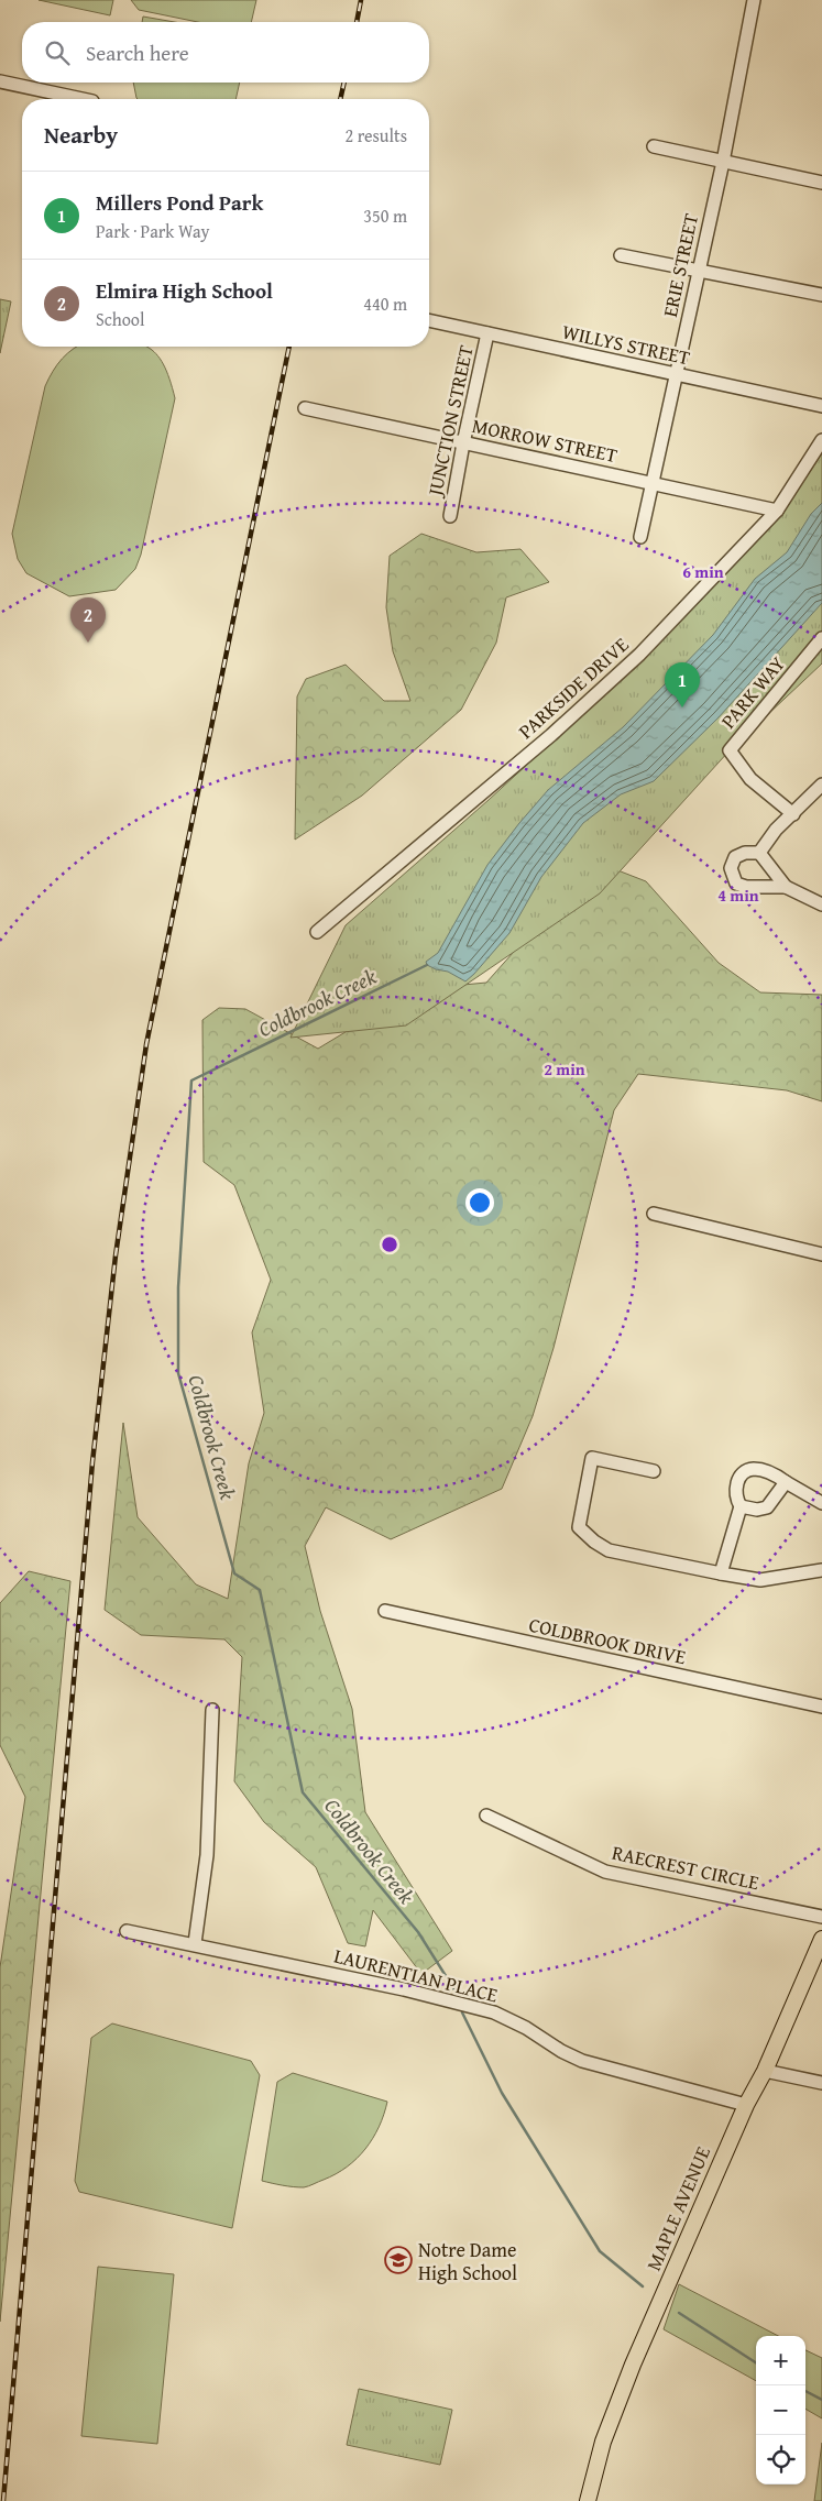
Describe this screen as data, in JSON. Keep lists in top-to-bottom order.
{
  "streets": {
    "main road": ["MAPLE AVENUE"],
    "street": [
      "ERIE STREET",
      "WILLYS STREET",
      "JUNCTION STREET",
      "MORROW STREET",
      "PARKSIDE DRIVE",
      "PARK WAY",
      "COLDBROOK DRIVE",
      "RAECREST CIRCLE",
      "LAURENTIAN PLACE"
    ]
  },
  "crossings": [
    ["ERIE STREET", "WILLYS STREET"],
    ["ERIE STREET", "MORROW STREET"],
    ["WILLYS STREET", "JUNCTION STREET"],
    ["JUNCTION STREET", "MORROW STREET"],
    ["MORROW STREET", "PARKSIDE DRIVE"],
    ["LAURENTIAN PLACE", "MAPLE AVENUE"]
  ],
  "water": ["Coldbrook Creek"],
  "places": {
    "school or university": ["Notre Dame High School"]
  },
  "page": {
    "search": "Search here",
    "heading": ["Nearby", "2 results"],
    "list": [
      {
        "mark": "1",
        "name": "Millers Pond Park",
        "note": "Park · Park Way",
        "value": "350 m"
      },
      {
        "mark": "2",
        "name": "Elmira High School",
        "note": "School",
        "value": "440 m"
      }
    ],
    "pins": ["2", "1"],
    "map_buttons": ["+", "−"]
  },
  "rings": ["6 min", "4 min", "2 min"]
}
